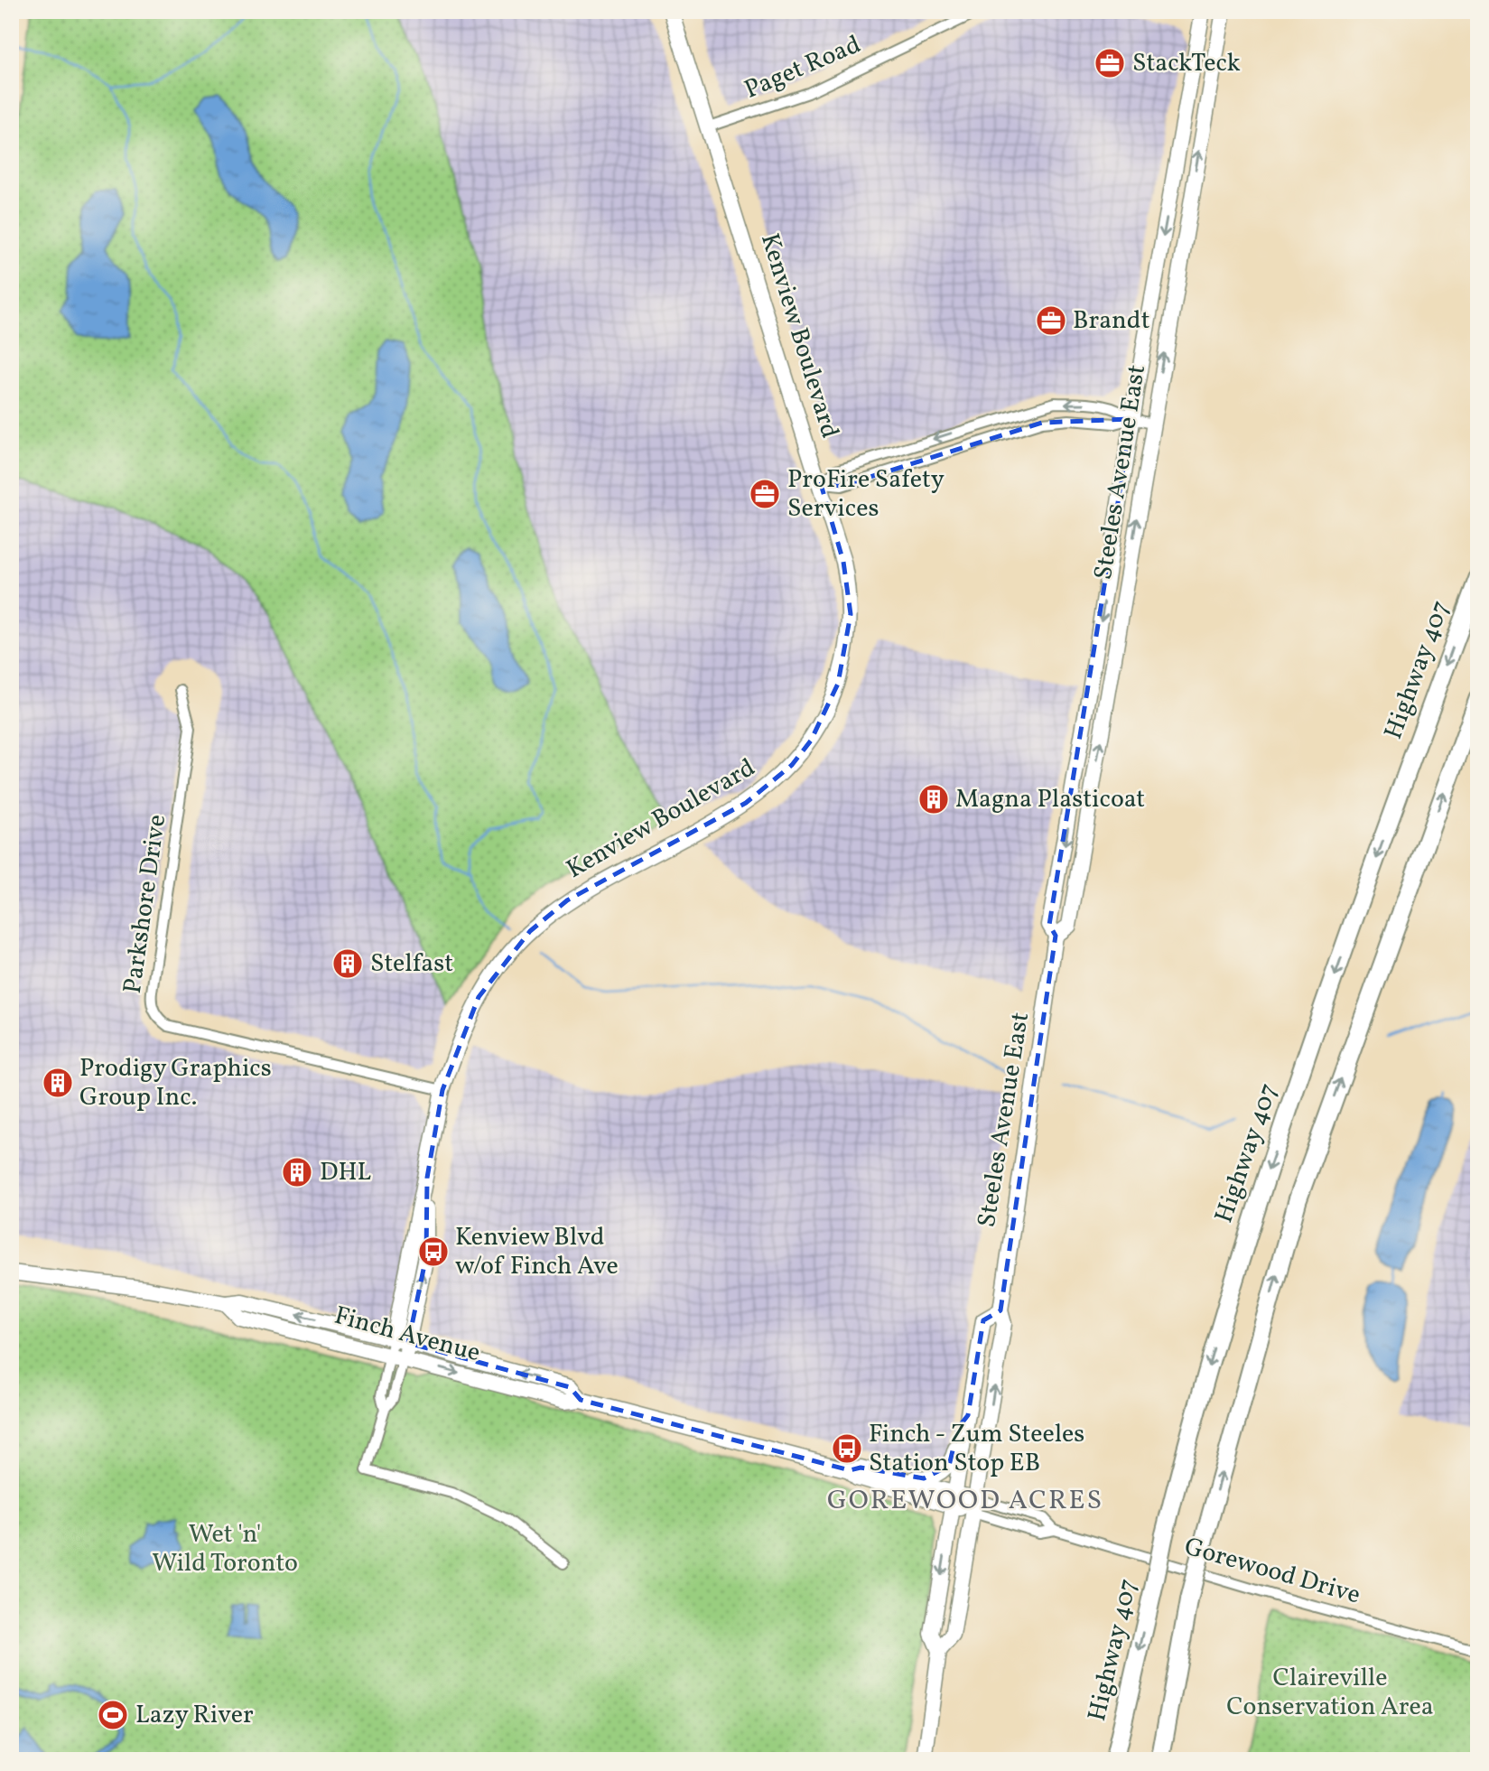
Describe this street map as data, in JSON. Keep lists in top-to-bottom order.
{
  "streets": {
    "highway": ["Highway 407"],
    "main road": ["Kenview Boulevard", "Steeles Avenue East", "Finch Avenue"],
    "street": ["Paget Road", "Parkshore Drive", "Gorewood Drive"]
  },
  "crossings": [
    ["Paget Road", "Kenview Boulevard"],
    ["Kenview Boulevard", "Parkshore Drive"],
    ["Kenview Boulevard", "Finch Avenue"],
    ["Steeles Avenue East", "Finch Avenue"],
    ["Steeles Avenue East", "Gorewood Drive"],
    ["Finch Avenue", "Gorewood Drive"]
  ],
  "districts": ["GOREWOOD ACRES"],
  "parks": ["Wet 'n' Wild Toronto", "Claireville Conservation Area"],
  "places": {
    "office": ["StackTeck", "Brandt", "ProFire Safety Services"],
    "building": [
      "Magna Plasticoat",
      "Stelfast",
      "Prodigy Graphics Group Inc.",
      "DHL"
    ],
    "bus stop": ["Kenview Blvd w/of Finch Ave", "Finch - Zum Steeles Station Stop EB"],
    "sports": ["Lazy River"]
  }
}
